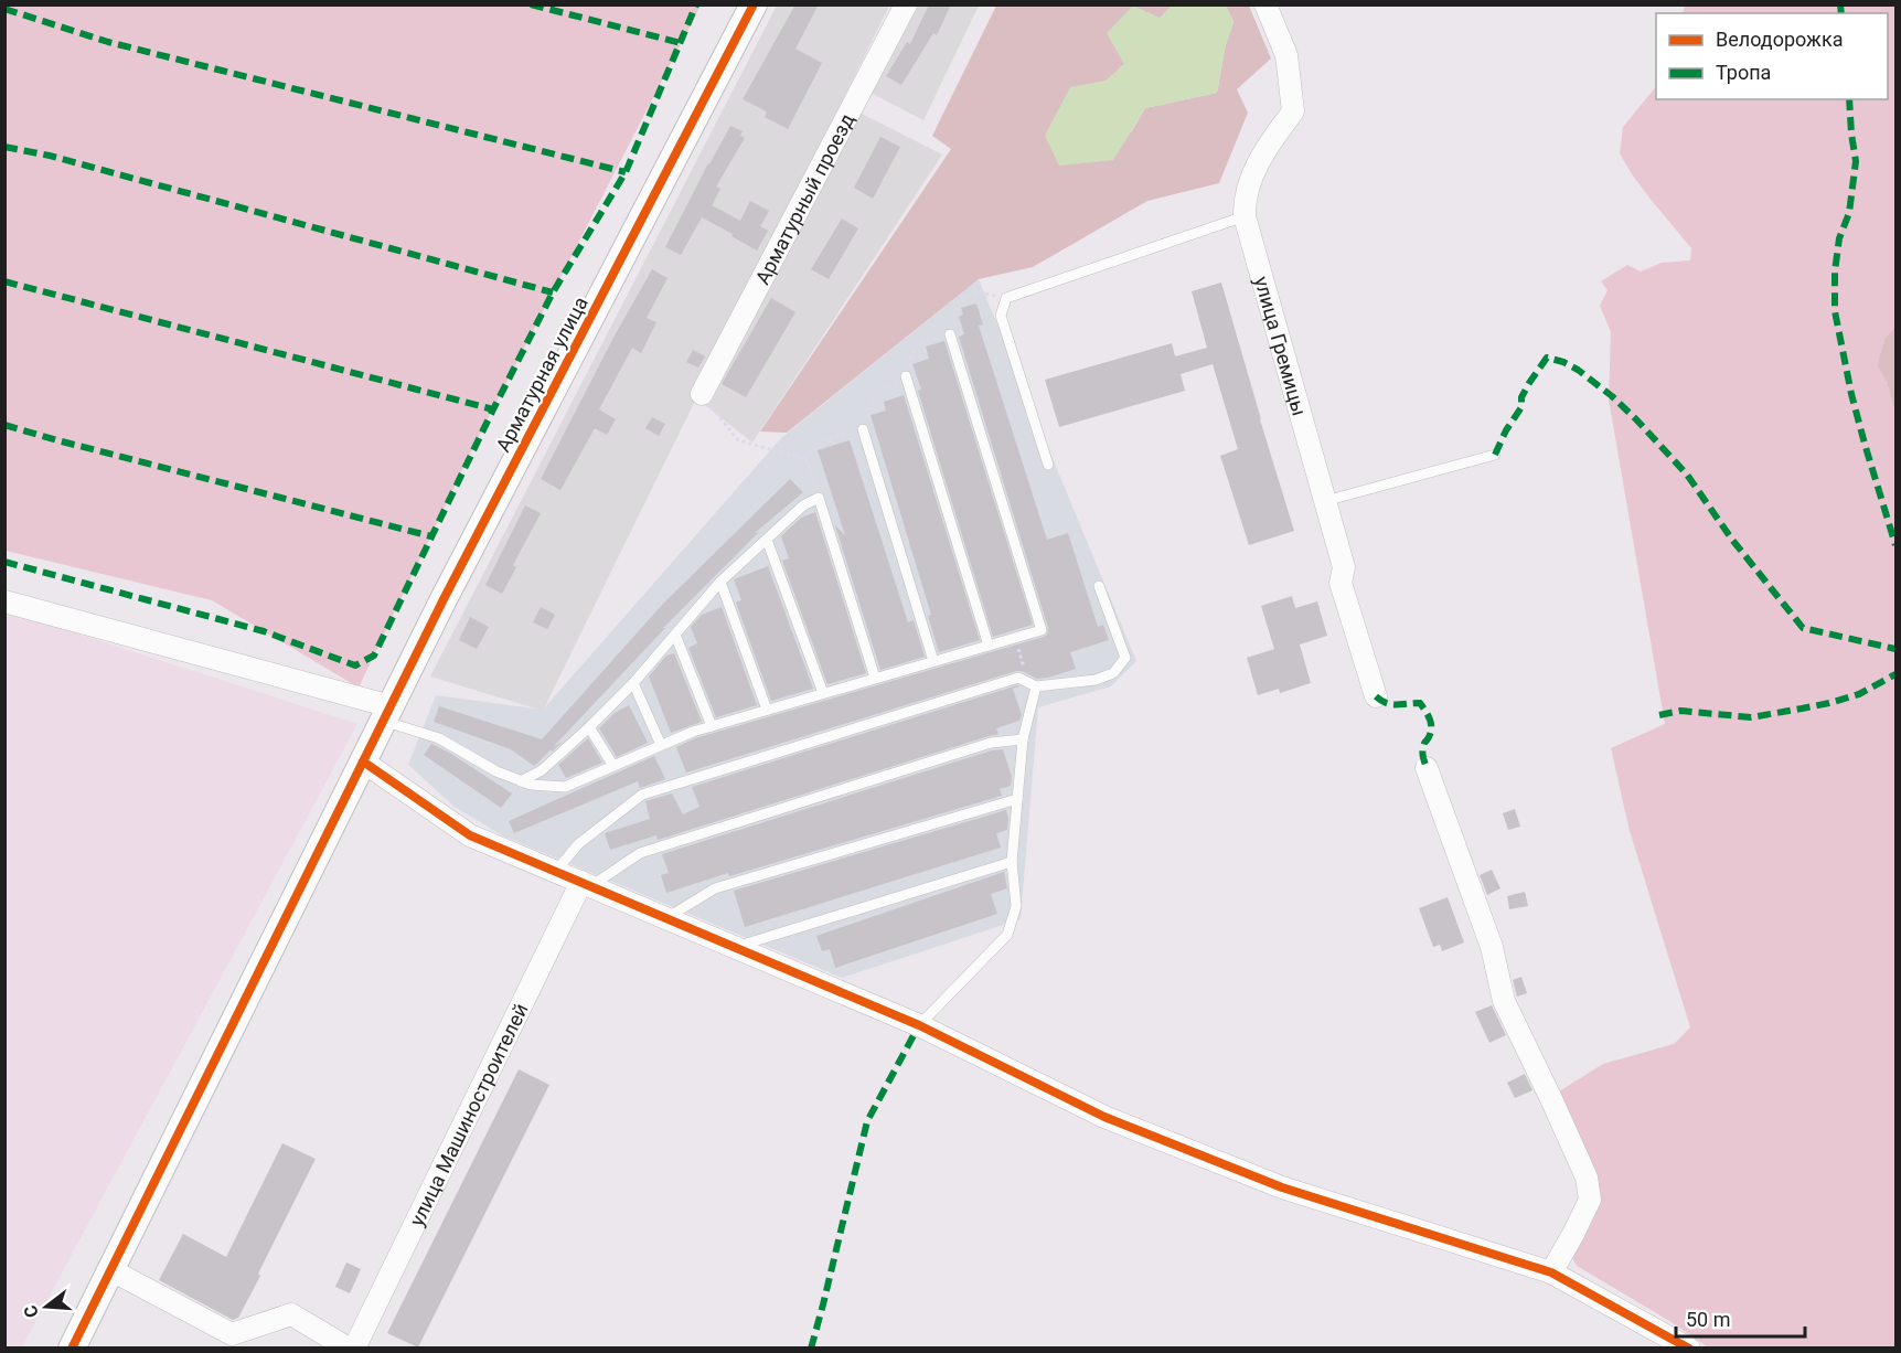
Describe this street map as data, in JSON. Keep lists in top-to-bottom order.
{
  "streets": {
    "street": [
      "Арматурный проезд",
      "улица Гремицы",
      "Арматурная улица",
      "улица Машиностроителей"
    ]
  },
  "legend": ["Велодорожка", "Тропа"],
  "scale_bar": "50 m",
  "north": "left"
}
